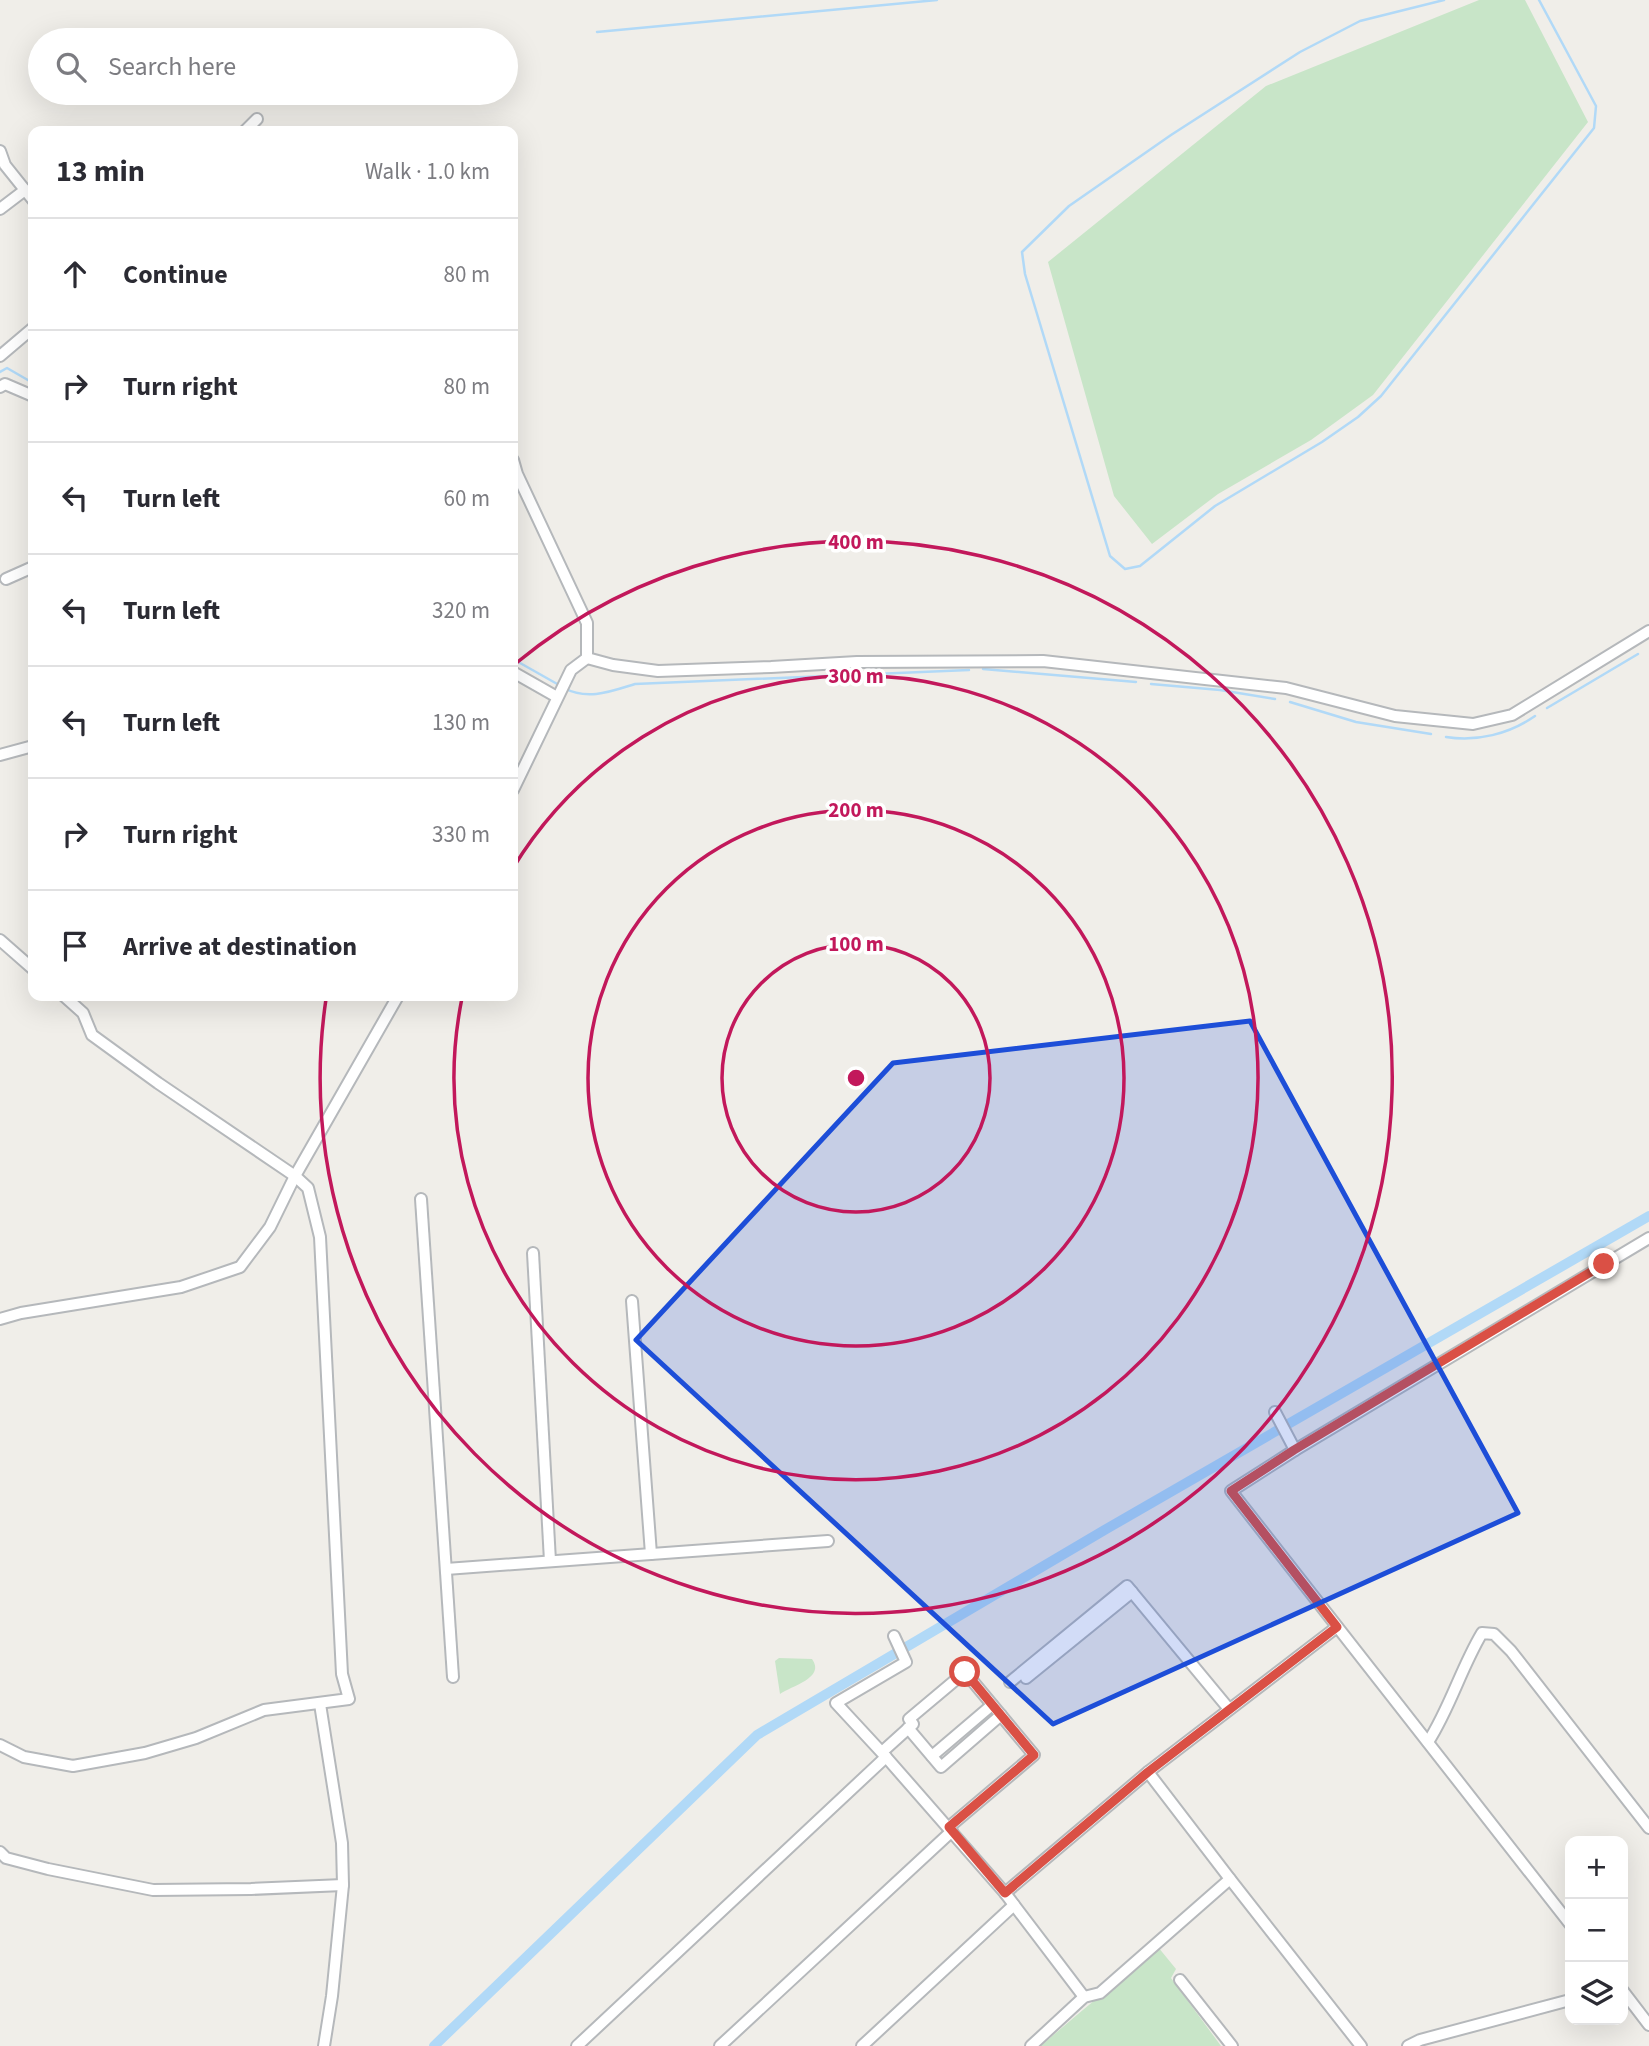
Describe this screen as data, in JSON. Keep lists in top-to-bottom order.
{
  "page": {
    "search": "Search here",
    "heading": ["13 min", "Walk · 1.0 km"],
    "list": [
      ["Continue", "80 m"],
      ["Turn right", "80 m"],
      ["Turn left", "60 m"],
      ["Turn left", "320 m"],
      ["Turn left", "130 m"],
      ["Turn right", "330 m"],
      "Arrive at destination"
    ],
    "map_buttons": ["+", "−"]
  },
  "rings": [
    "400 m",
    "300 m",
    "200 m",
    "100 m"
  ]
}
